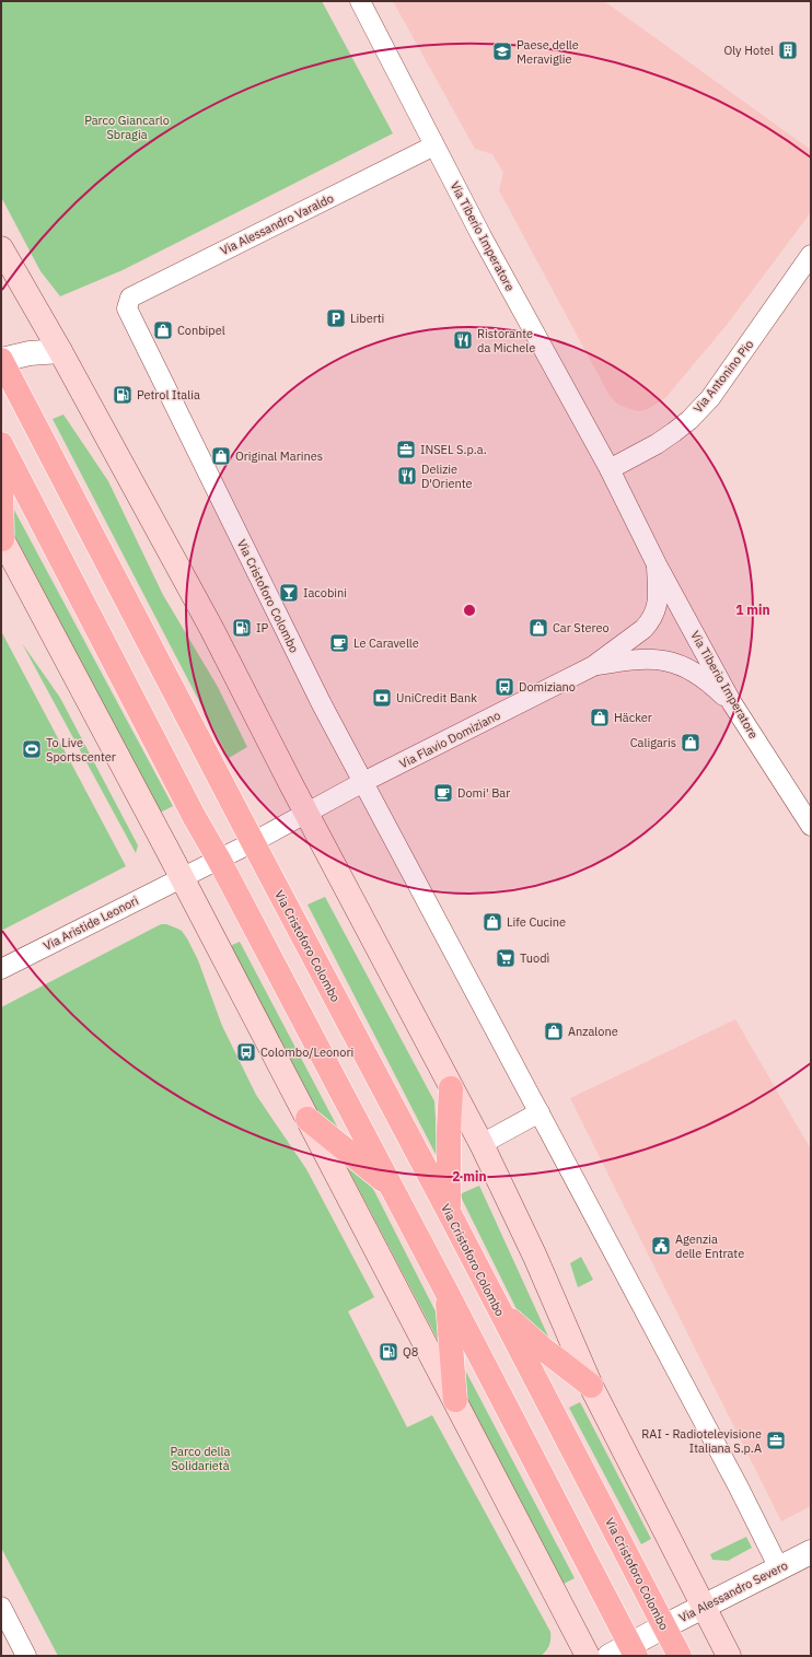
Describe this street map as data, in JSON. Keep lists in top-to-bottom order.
{
  "streets": {
    "main road": ["Via Cristoforo Colombo"],
    "street": [
      "Via Alessandro Varaldo",
      "Via Tiberio Imperatore",
      "Via Antonino Pio",
      "Via Flavio Domiziano",
      "Via Aristide Leonori",
      "Via Alessandro Severo"
    ]
  },
  "crossings": [
    ["Via Alessandro Varaldo", "Via Tiberio Imperatore"],
    ["Via Alessandro Varaldo", "Via Cristoforo Colombo"],
    ["Via Tiberio Imperatore", "Via Antonino Pio"],
    ["Via Cristoforo Colombo", "Via Flavio Domiziano"],
    ["Via Cristoforo Colombo", "Via Alessandro Severo"]
  ],
  "parks": ["Parco Giancarlo Sbragia", "Parco della Solidarietà"],
  "places": {
    "building": ["Oly Hotel"],
    "school or university": ["Paese delle Meraviglie"],
    "parking": ["Liberti"],
    "shop": [
      "Conbipel",
      "Original Marines",
      "Car Stereo",
      "Häcker",
      "Caligaris",
      "Life Cucine",
      "Anzalone"
    ],
    "restaurant": ["Ristorante da Michele", "Delizie D'Oriente"],
    "fuel station": ["Petrol Italia", "IP", "Q8"],
    "office": ["INSEL S.p.a.", "RAI - Radiotelevisione Italiana S.p.A"],
    "bar": ["Iacobini"],
    "cafe": ["Le Caravelle", "Domi' Bar"],
    "bus stop": ["Domiziano", "Colombo/Leonori"],
    "bank": ["UniCredit Bank"],
    "sports": ["To Live Sportscenter"],
    "supermarket": ["Tuodì"],
    "public building": ["Agenzia delle Entrate"]
  },
  "rings": ["1 min", "2 min"]
}
